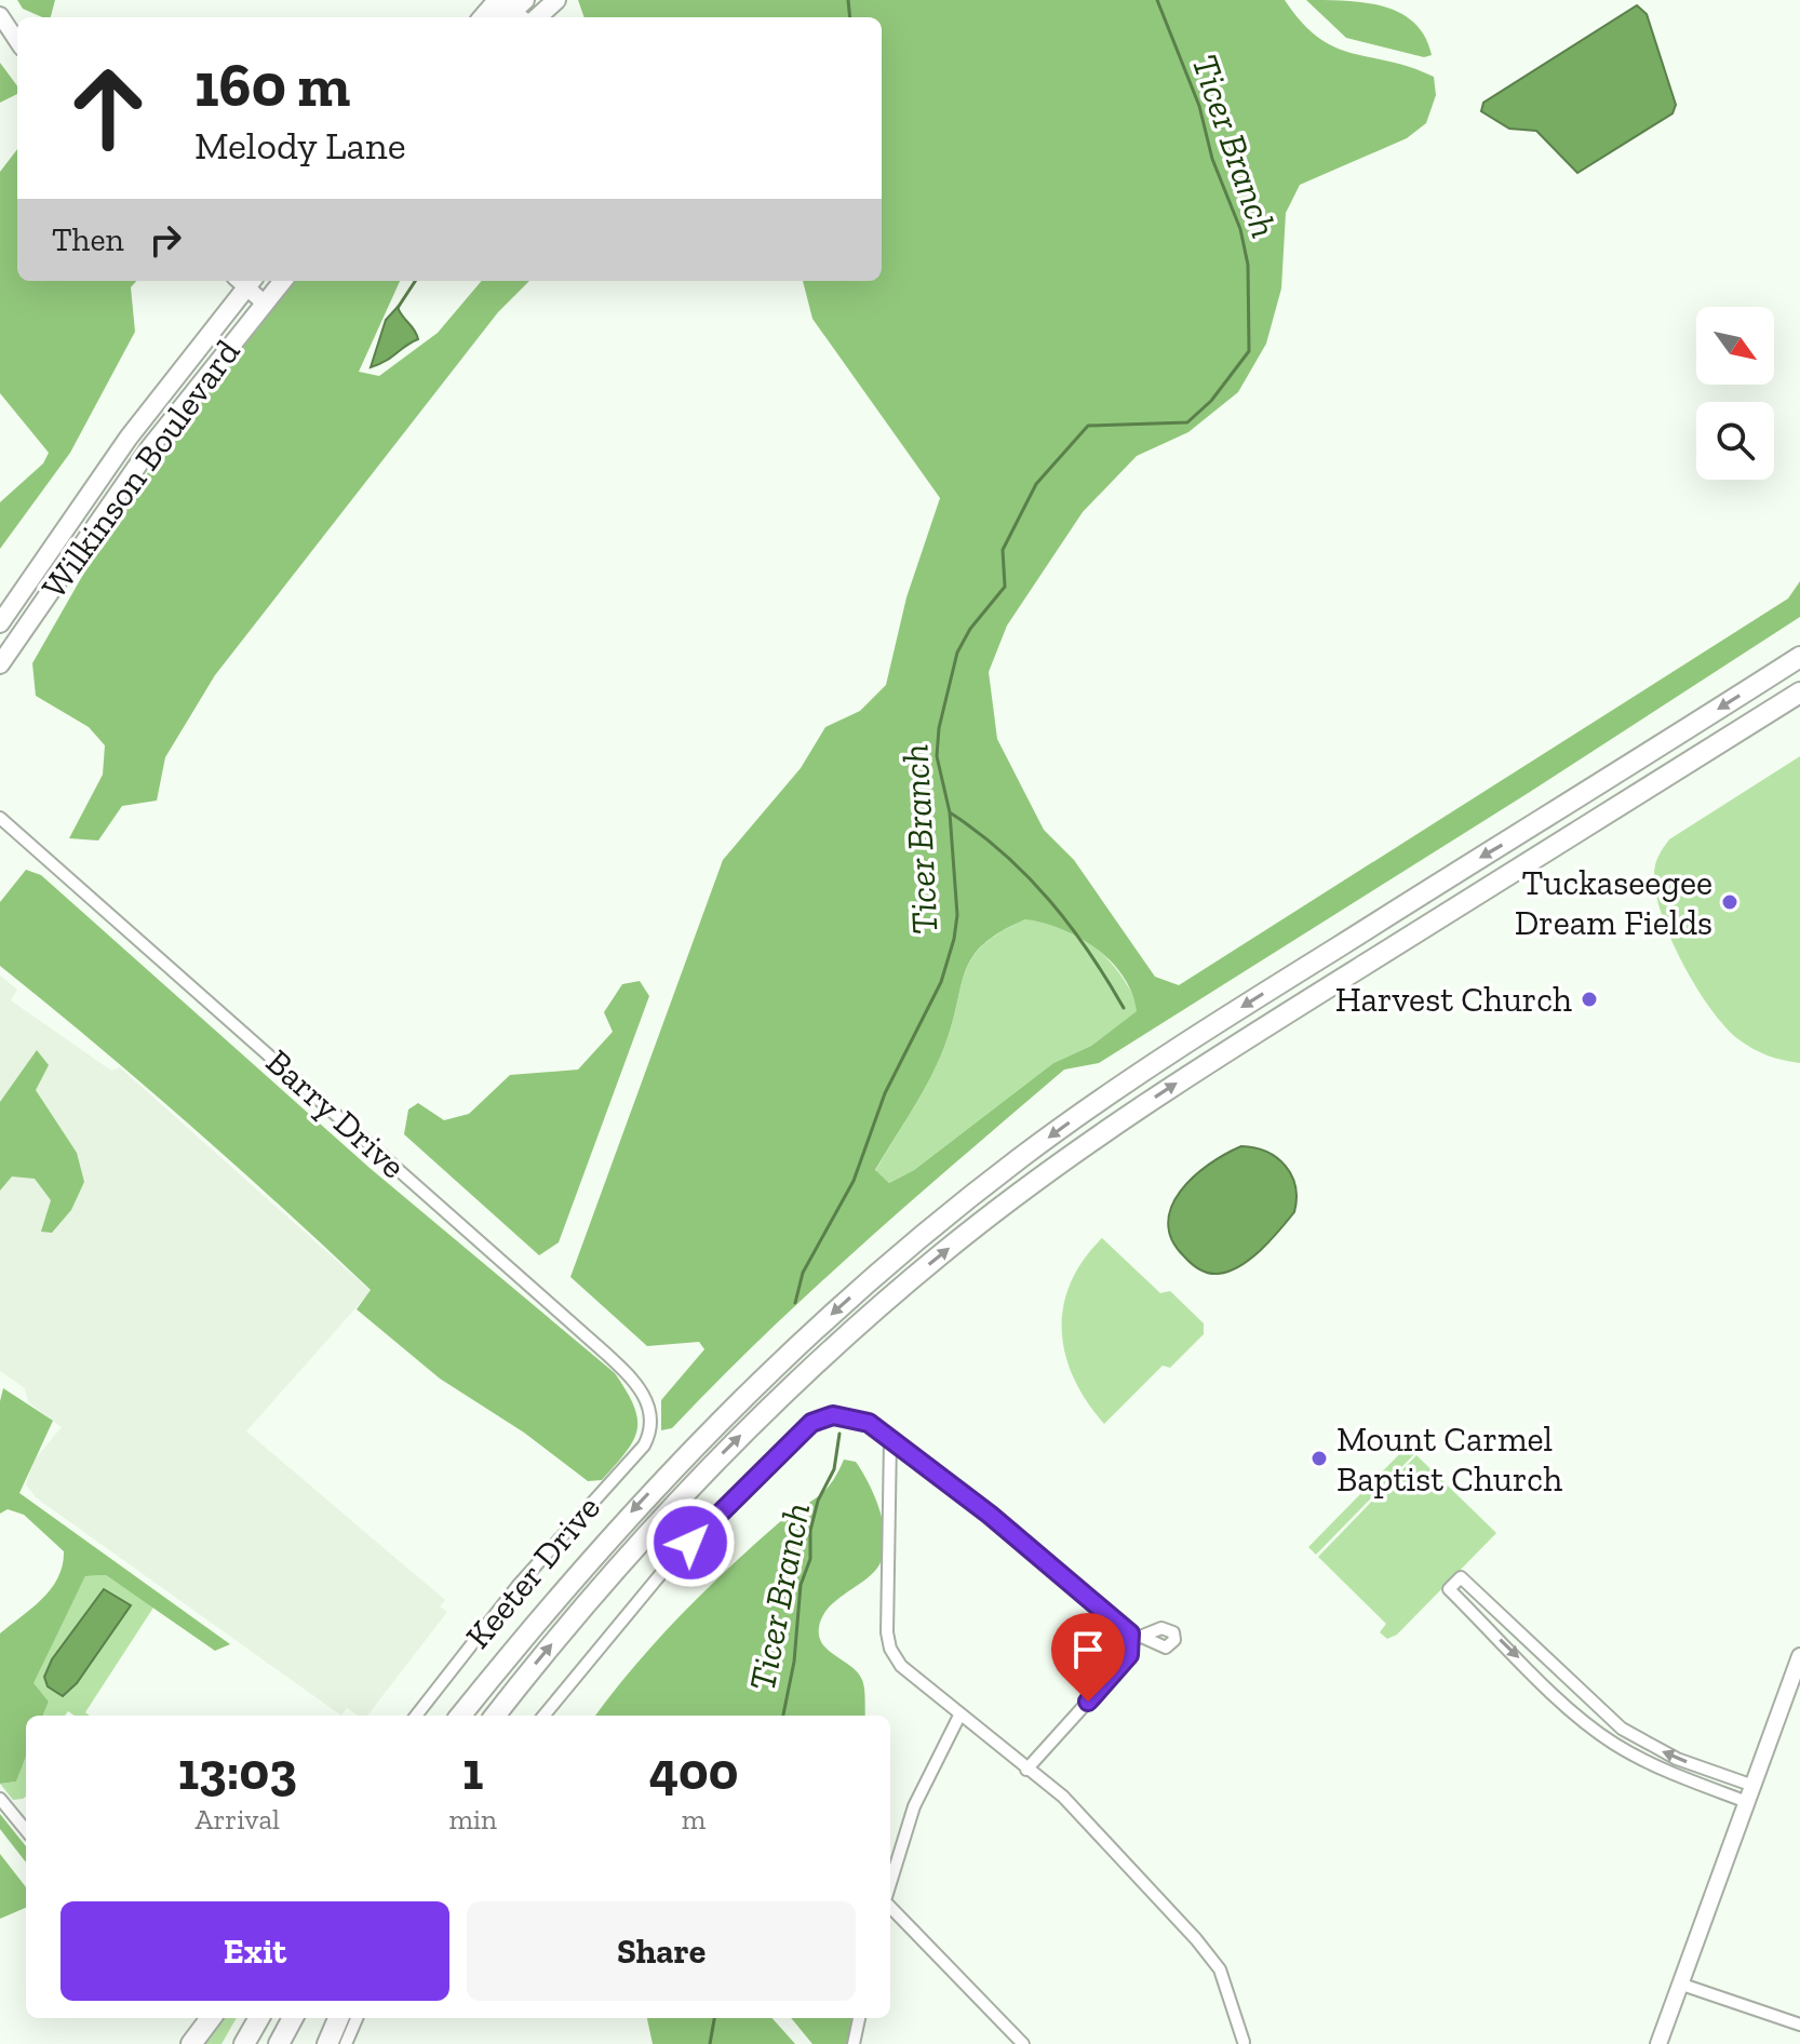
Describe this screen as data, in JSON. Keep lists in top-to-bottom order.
{
  "streets": {
    "main road": ["Wilkinson Boulevard"],
    "street": ["Barry Drive", "Keeter Drive"]
  },
  "crossings": [
    ["Barry Drive", "Keeter Drive"]
  ],
  "water": ["Ticer Branch"],
  "places": ["Tuckaseegee Dream Fields", "Harvest Church", "Mount Carmel Baptist Church"],
  "north": "bottom right",
  "page": {
    "turn": ["160 m", "Melody Lane"],
    "then": "Then",
    "eta": [
      "13:03",
      "Arrival",
      "1",
      "min",
      "400",
      "m"
    ],
    "buttons": ["Exit", "Share"]
  }
}
